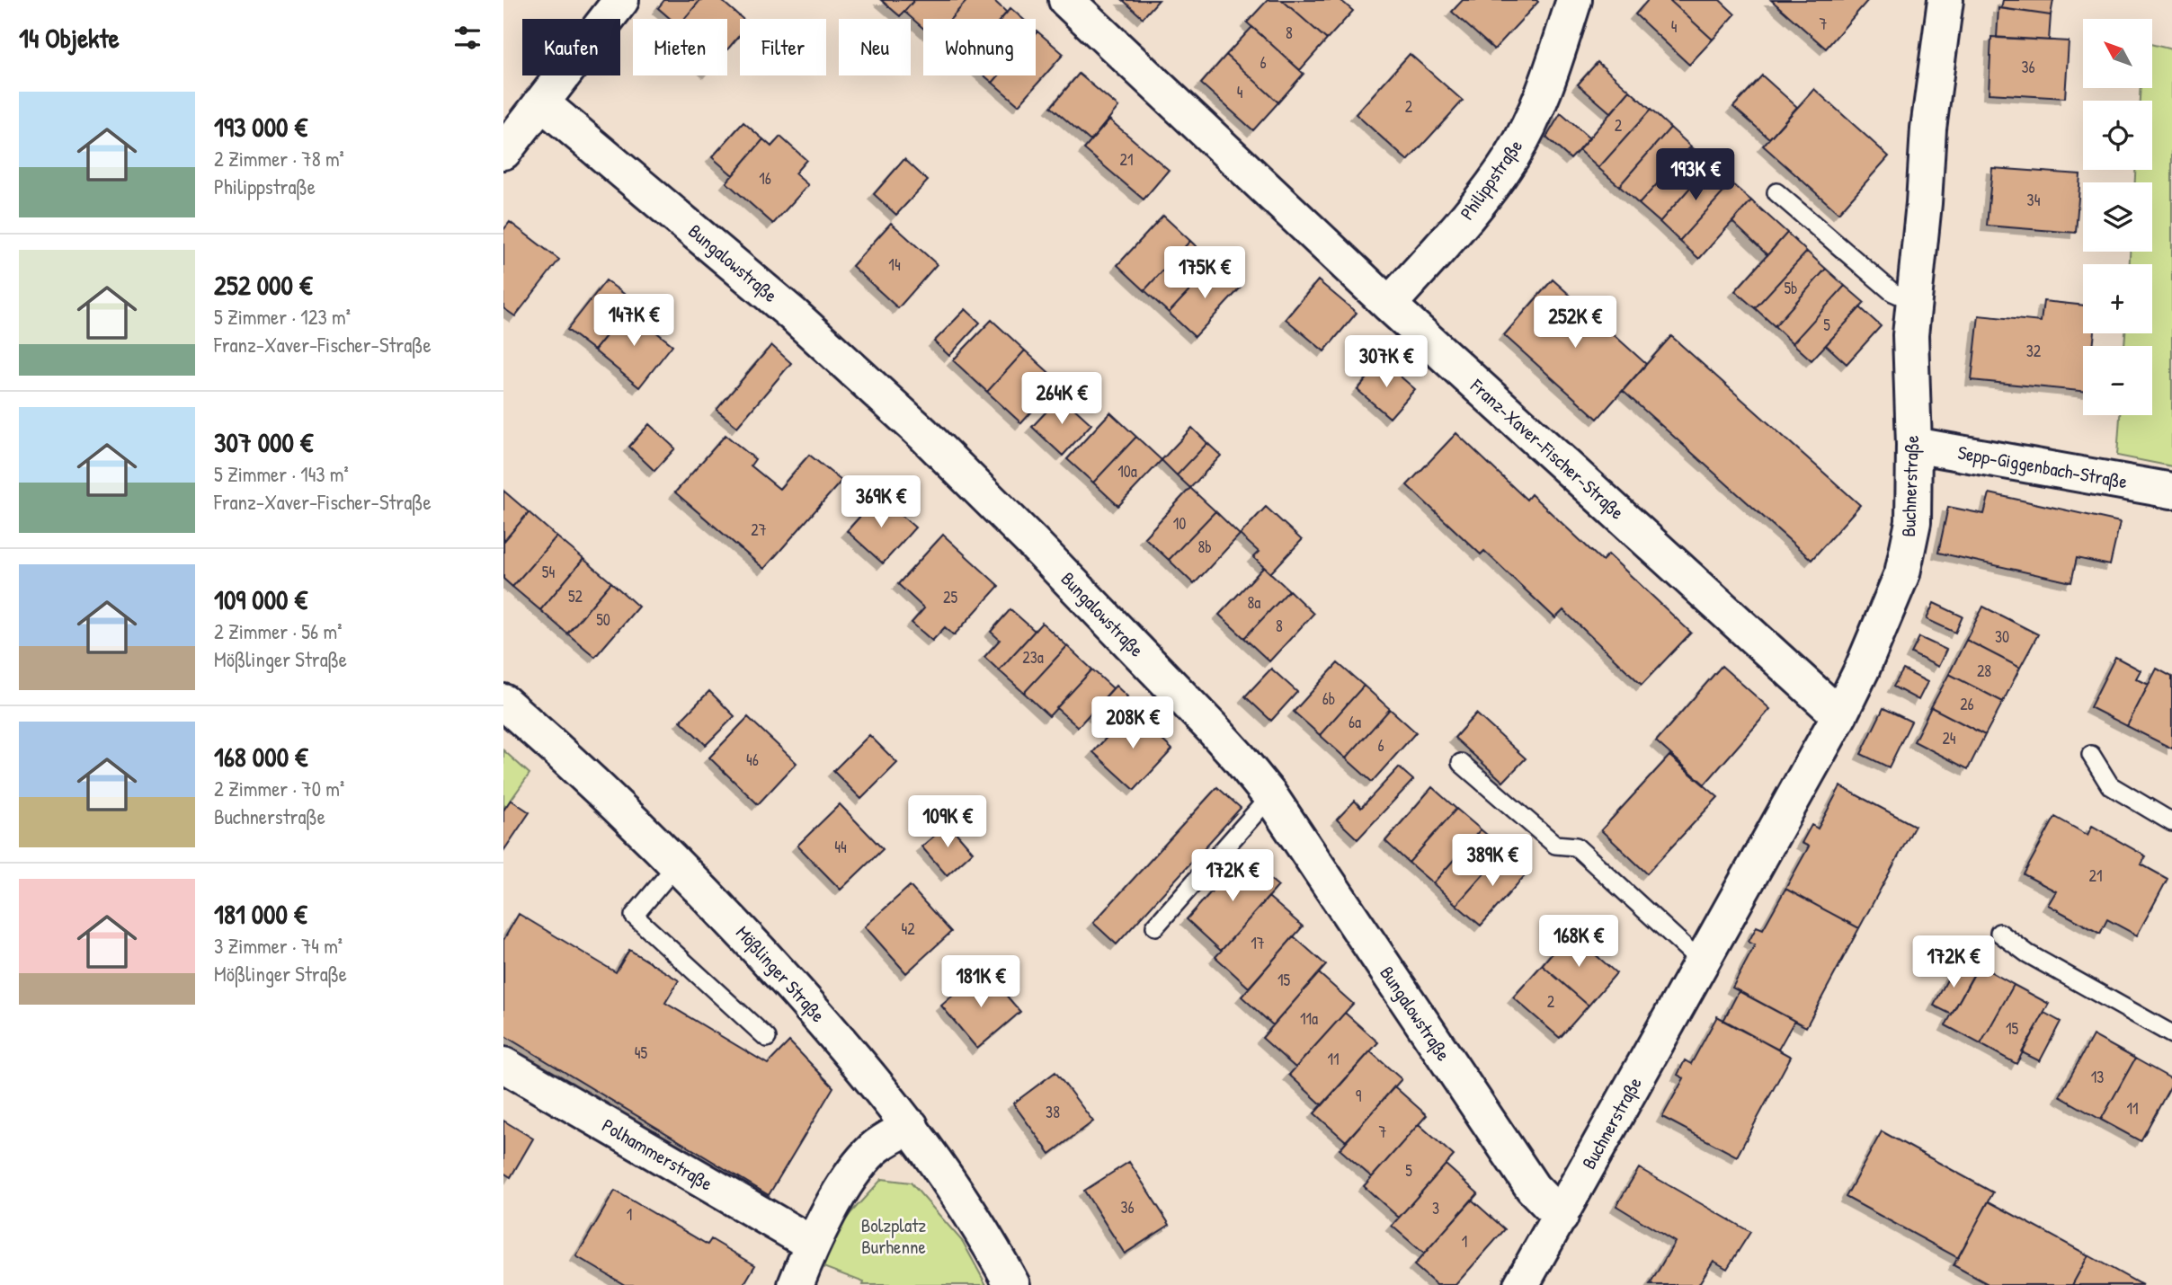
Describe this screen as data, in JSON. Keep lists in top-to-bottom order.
{
  "streets": {
    "street": [
      "Philippstraße",
      "Bungalowstraße",
      "Franz-Xaver-Fischer-Straße",
      "Sepp-Giggenbach-Straße",
      "Buchnerstraße",
      "Mößlinger Straße",
      "Polhammerstraße"
    ]
  },
  "crossings": [
    ["Philippstraße", "Franz-Xaver-Fischer-Straße"],
    ["Bungalowstraße", "Buchnerstraße"],
    ["Franz-Xaver-Fischer-Straße", "Buchnerstraße"],
    ["Sepp-Giggenbach-Straße", "Buchnerstraße"]
  ],
  "parks": ["Bolzplatz Burhenne"],
  "house_numbers": [
    "7",
    "4",
    "8",
    "6",
    "36",
    "4",
    "2",
    "2",
    "21",
    "16",
    "34",
    "14",
    "5b",
    "5",
    "32",
    "10a",
    "10",
    "27",
    "8b",
    "54",
    "52",
    "25",
    "8a",
    "50",
    "8",
    "30",
    "23a",
    "28",
    "6b",
    "26",
    "6a",
    "24",
    "6",
    "46",
    "44",
    "21",
    "42",
    "17",
    "15",
    "2",
    "11a",
    "15",
    "45",
    "11",
    "13",
    "9",
    "11",
    "38",
    "7",
    "5",
    "36",
    "3",
    "1",
    "1"
  ],
  "north": "top left",
  "page": {
    "heading": "14 Objekte",
    "map_buttons": ["+", "−"],
    "chip": [
      "Kaufen",
      "Mieten",
      "Filter",
      "Neu",
      "Wohnung"
    ],
    "list": [
      {
        "name": "193 000 €",
        "note": "2 Zimmer · 78 m² · Philippstraße"
      },
      {
        "name": "252 000 €",
        "note": "5 Zimmer · 123 m² · Franz-Xaver-Fischer-Straße"
      },
      {
        "name": "307 000 €",
        "note": "5 Zimmer · 143 m² · Franz-Xaver-Fischer-Straße"
      },
      {
        "name": "109 000 €",
        "note": "2 Zimmer · 56 m² · Mößlinger Straße"
      },
      {
        "name": "168 000 €",
        "note": "2 Zimmer · 70 m² · Buchnerstraße"
      },
      {
        "name": "181 000 €",
        "note": "3 Zimmer · 74 m² · Mößlinger Straße"
      }
    ],
    "price": [
      "193K €",
      "175K €",
      "147K €",
      "252K €",
      "307K €",
      "264K €",
      "369K €",
      "208K €",
      "109K €",
      "389K €",
      "172K €",
      "168K €",
      "172K €",
      "181K €"
    ]
  }
}
